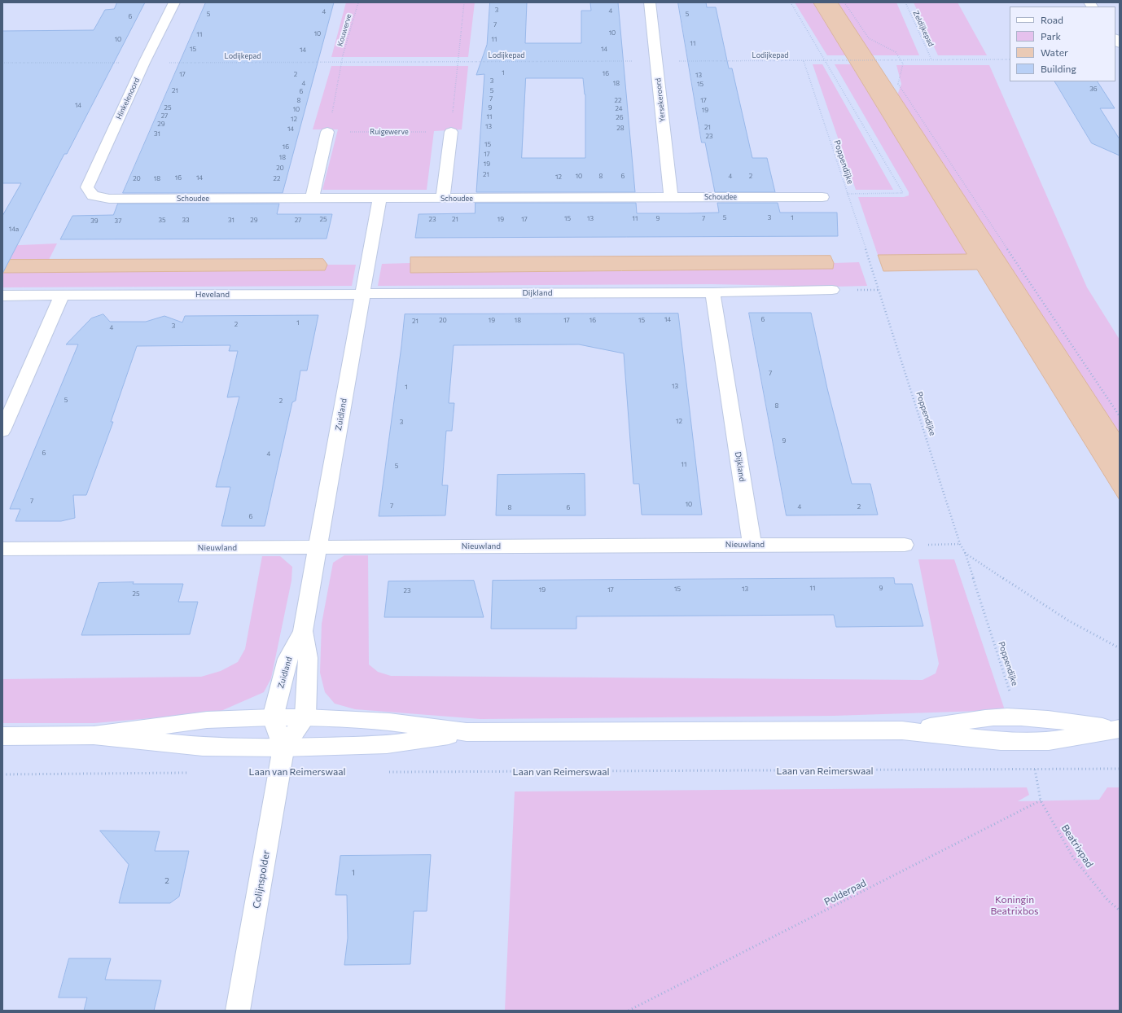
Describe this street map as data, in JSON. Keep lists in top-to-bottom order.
{
  "streets": {
    "street": [
      "Hinkelenoord",
      "Yersekeroord",
      "Schoudee",
      "Dijkland",
      "Heveland",
      "Zuidland",
      "Nieuwland",
      "Colijnspolder"
    ],
    "path": [
      "Zeldijkepad",
      "Kouwerve",
      "Lodijkepad",
      "Ruigewerve",
      "Poppendijke",
      "Laan van Reimerswaal",
      "Beatrixpad",
      "Polderpad"
    ]
  },
  "crossings": [
    ["Zeldijkepad", "Lodijkepad"],
    ["Kouwerve", "Lodijkepad"],
    ["Lodijkepad", "Hinkelenoord"],
    ["Lodijkepad", "Yersekeroord"],
    ["Lodijkepad", "Poppendijke"],
    ["Hinkelenoord", "Schoudee"],
    ["Yersekeroord", "Schoudee"],
    ["Schoudee", "Zuidland"],
    ["Dijkland", "Heveland"],
    ["Dijkland", "Zuidland"],
    ["Dijkland", "Nieuwland"],
    ["Heveland", "Zuidland"],
    ["Zuidland", "Nieuwland"],
    ["Beatrixpad", "Polderpad"]
  ],
  "parks": ["Koningin Beatrixbos"],
  "house_numbers": [
    "3",
    "4",
    "4",
    "5",
    "5",
    "6",
    "7",
    "10",
    "10",
    "11",
    "10",
    "11",
    "11",
    "15",
    "14",
    "14",
    "1",
    "16",
    "17",
    "2",
    "13",
    "3",
    "4",
    "18",
    "15",
    "36",
    "21",
    "5",
    "6",
    "7",
    "8",
    "22",
    "17",
    "14",
    "25",
    "9",
    "24",
    "10",
    "19",
    "27",
    "11",
    "26",
    "12",
    "29",
    "13",
    "21",
    "28",
    "14",
    "31",
    "23",
    "15",
    "16",
    "17",
    "18",
    "19",
    "20",
    "21",
    "10",
    "8",
    "6",
    "4",
    "2",
    "12",
    "16",
    "14",
    "20",
    "18",
    "22",
    "5",
    "3",
    "1",
    "15",
    "13",
    "11",
    "9",
    "7",
    "25",
    "23",
    "21",
    "19",
    "17",
    "35",
    "33",
    "31",
    "29",
    "27",
    "39",
    "37",
    "14a",
    "14",
    "6",
    "20",
    "19",
    "18",
    "17",
    "16",
    "15",
    "21",
    "1",
    "2",
    "3",
    "4",
    "7",
    "13",
    "1",
    "5",
    "2",
    "8",
    "12",
    "3",
    "9",
    "6",
    "4",
    "11",
    "5",
    "7",
    "10",
    "7",
    "4",
    "2",
    "8",
    "6",
    "6",
    "11",
    "9",
    "15",
    "13",
    "19",
    "17",
    "23",
    "25",
    "1",
    "2"
  ],
  "legend": [
    "Road",
    "Park",
    "Water",
    "Building"
  ]
}
